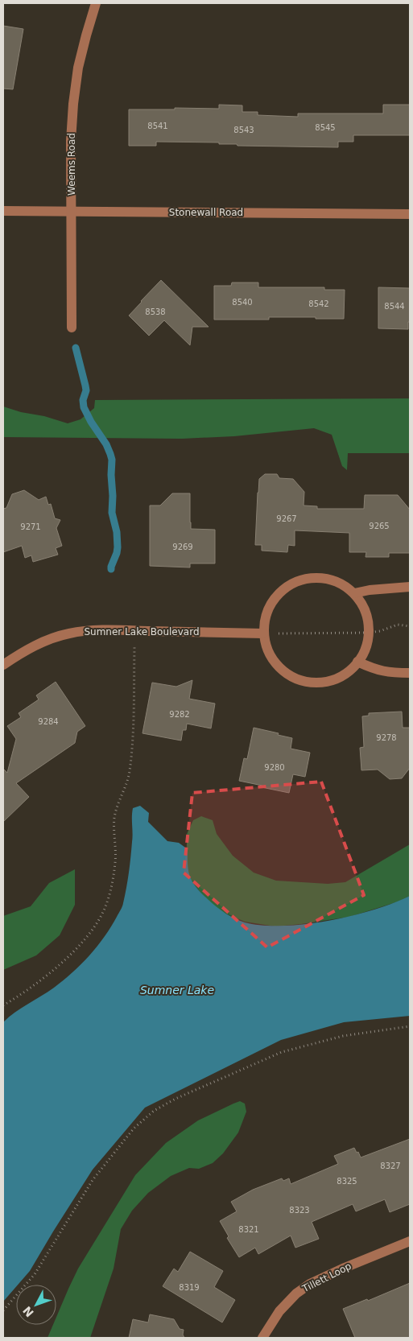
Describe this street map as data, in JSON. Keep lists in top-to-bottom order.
{
  "streets": {
    "street": [
      "Weems Road",
      "Stonewall Road",
      "Sumner Lake Boulevard",
      "Tillett Loop"
    ]
  },
  "crossings": [
    ["Weems Road", "Stonewall Road"]
  ],
  "water": ["Sumner Lake"],
  "house_numbers": [
    "8541",
    "8545",
    "8543",
    "8540",
    "8542",
    "8544",
    "8538",
    "9267",
    "9265",
    "9271",
    "9269",
    "9282",
    "9284",
    "9278",
    "9280",
    "8327",
    "8325",
    "8323",
    "8321",
    "8319"
  ],
  "north": "bottom left"
}
